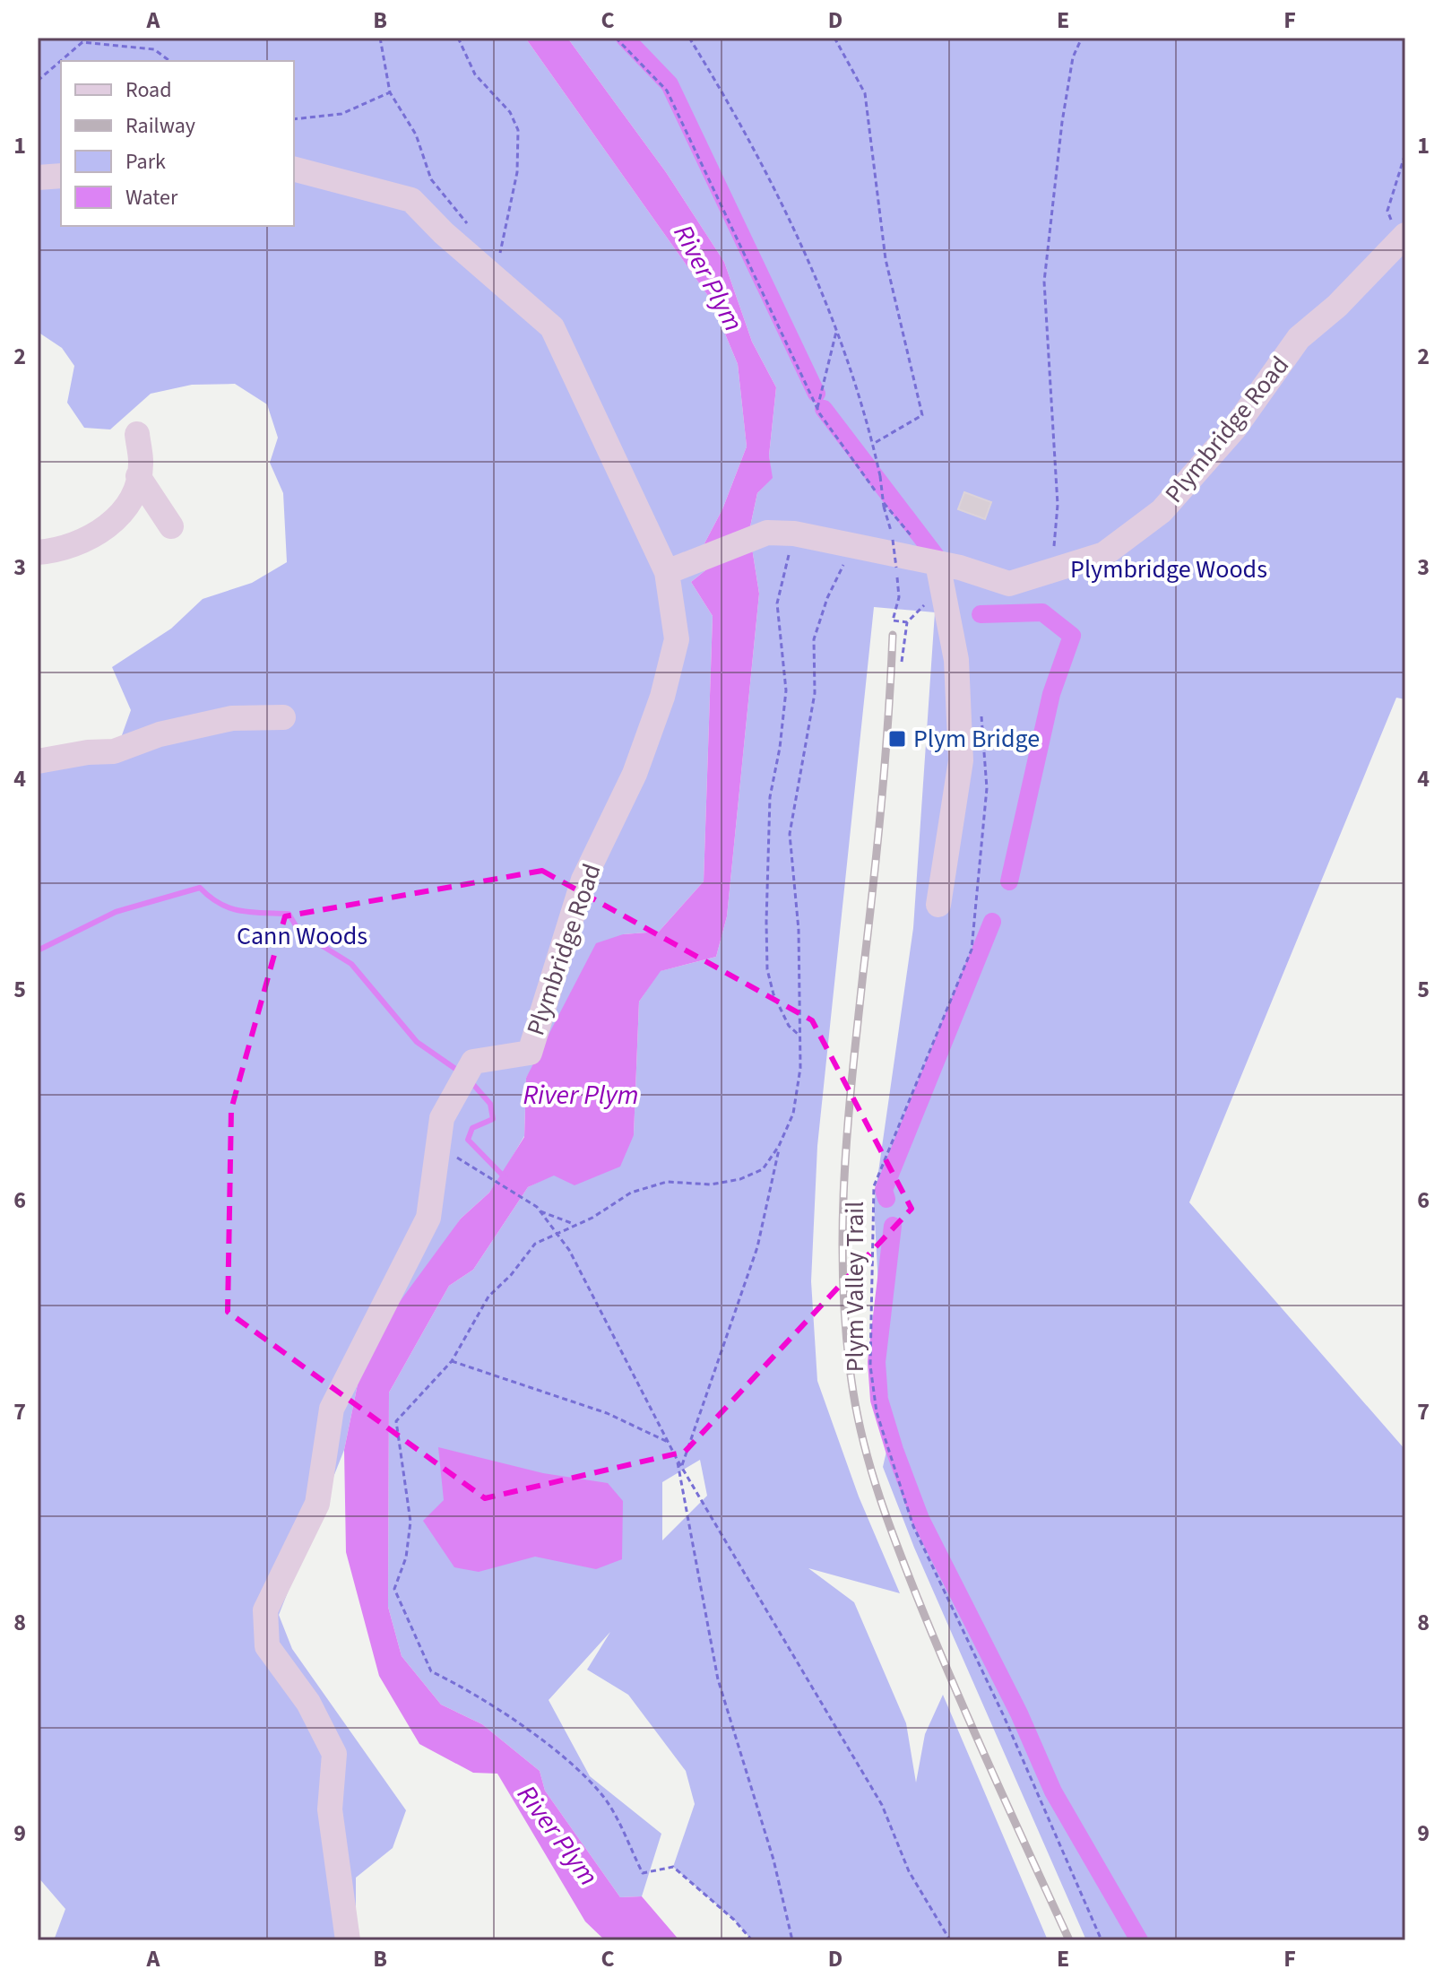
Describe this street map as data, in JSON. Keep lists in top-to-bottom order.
{
  "streets": {
    "street": ["Plymbridge Road"],
    "path": ["Plym Valley Trail"]
  },
  "water": ["River Plym"],
  "parks": ["Plymbridge Woods", "Cann Woods"],
  "places": {
    "transit": ["Plym Bridge"]
  },
  "legend": [
    "Road",
    "Railway",
    "Park",
    "Water"
  ],
  "grid": {
    "columns": [
      "A",
      "B",
      "C",
      "D",
      "E",
      "F"
    ],
    "rows": [
      "1",
      "2",
      "3",
      "4",
      "5",
      "6",
      "7",
      "8",
      "9"
    ]
  }
}
